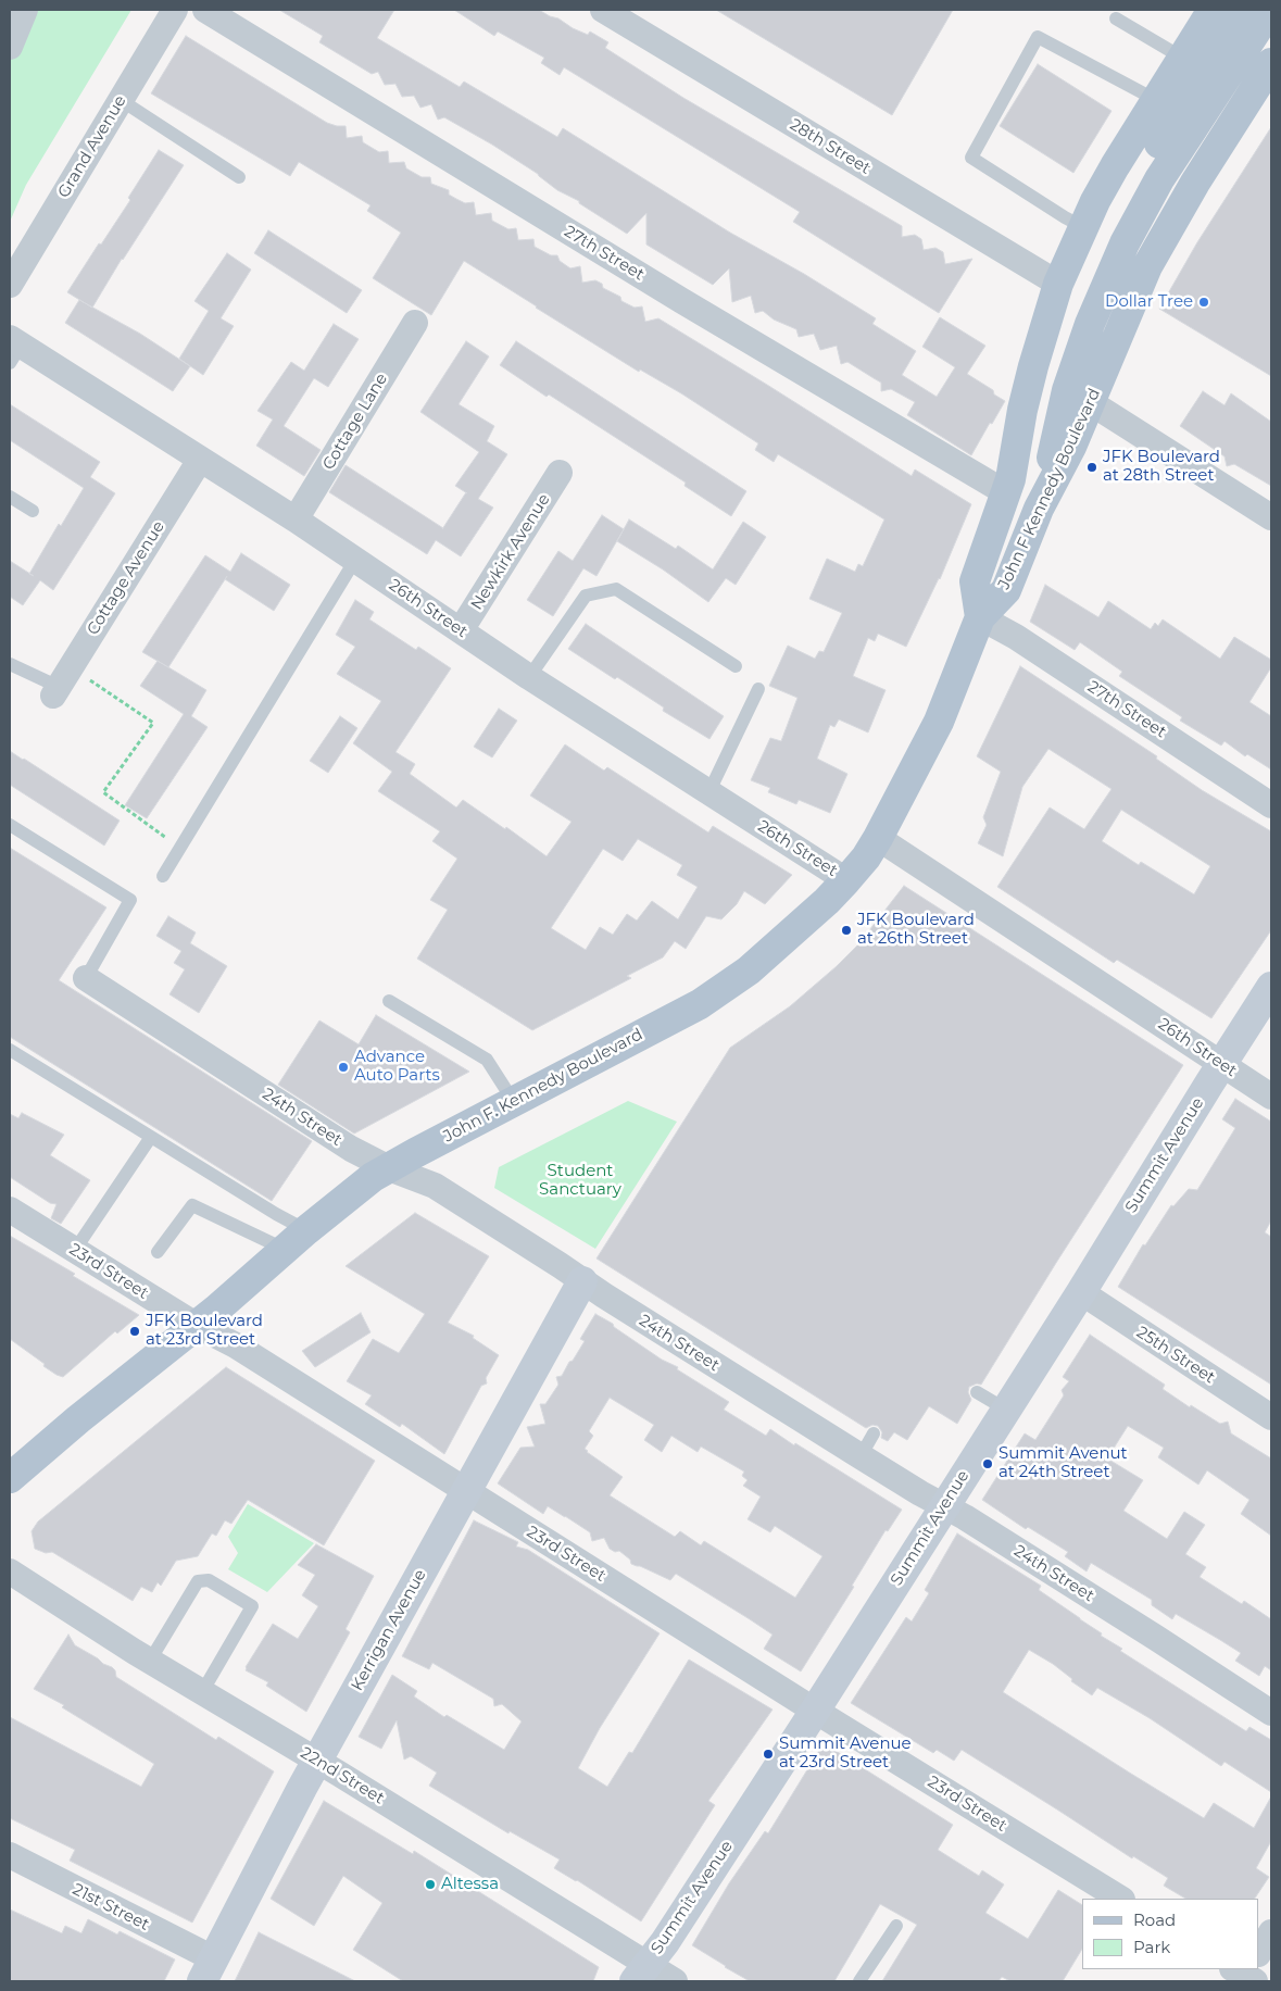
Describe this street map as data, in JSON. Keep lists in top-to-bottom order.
{
  "streets": {
    "main road": ["John F Kennedy Boulevard", "John F. Kennedy Boulevard"],
    "street": [
      "Grand Avenue",
      "28th Street",
      "27th Street",
      "Cottage Lane",
      "Newkirk Avenue",
      "Cottage Avenue",
      "26th Street",
      "24th Street",
      "Summit Avenue",
      "23rd Street",
      "25th Street",
      "Kerrigan Avenue",
      "22nd Street",
      "21st Street"
    ]
  },
  "crossings": [
    ["28th Street", "John F Kennedy Boulevard"],
    ["27th Street", "John F Kennedy Boulevard"],
    ["27th Street", "John F. Kennedy Boulevard"],
    ["Cottage Lane", "26th Street"],
    ["John F Kennedy Boulevard", "John F. Kennedy Boulevard"],
    ["Newkirk Avenue", "26th Street"],
    ["Cottage Avenue", "26th Street"],
    ["26th Street", "John F. Kennedy Boulevard"],
    ["26th Street", "Summit Avenue"],
    ["John F. Kennedy Boulevard", "24th Street"],
    ["John F. Kennedy Boulevard", "23rd Street"],
    ["24th Street", "Summit Avenue"],
    ["24th Street", "Kerrigan Avenue"],
    ["Summit Avenue", "23rd Street"],
    ["Summit Avenue", "25th Street"],
    ["Summit Avenue", "22nd Street"],
    ["23rd Street", "Kerrigan Avenue"],
    ["Kerrigan Avenue", "22nd Street"],
    ["Kerrigan Avenue", "21st Street"]
  ],
  "parks": ["Student Sanctuary"],
  "places": [
    "Dollar Tree",
    "JFK Boulevard at 28th Street",
    "JFK Boulevard at 26th Street",
    "Advance Auto Parts",
    "JFK Boulevard at 23rd Street",
    "Summit Avenut at 24th Street",
    "Summit Avenue at 23rd Street",
    "Altessa"
  ],
  "legend": ["Road", "Park"]
}
